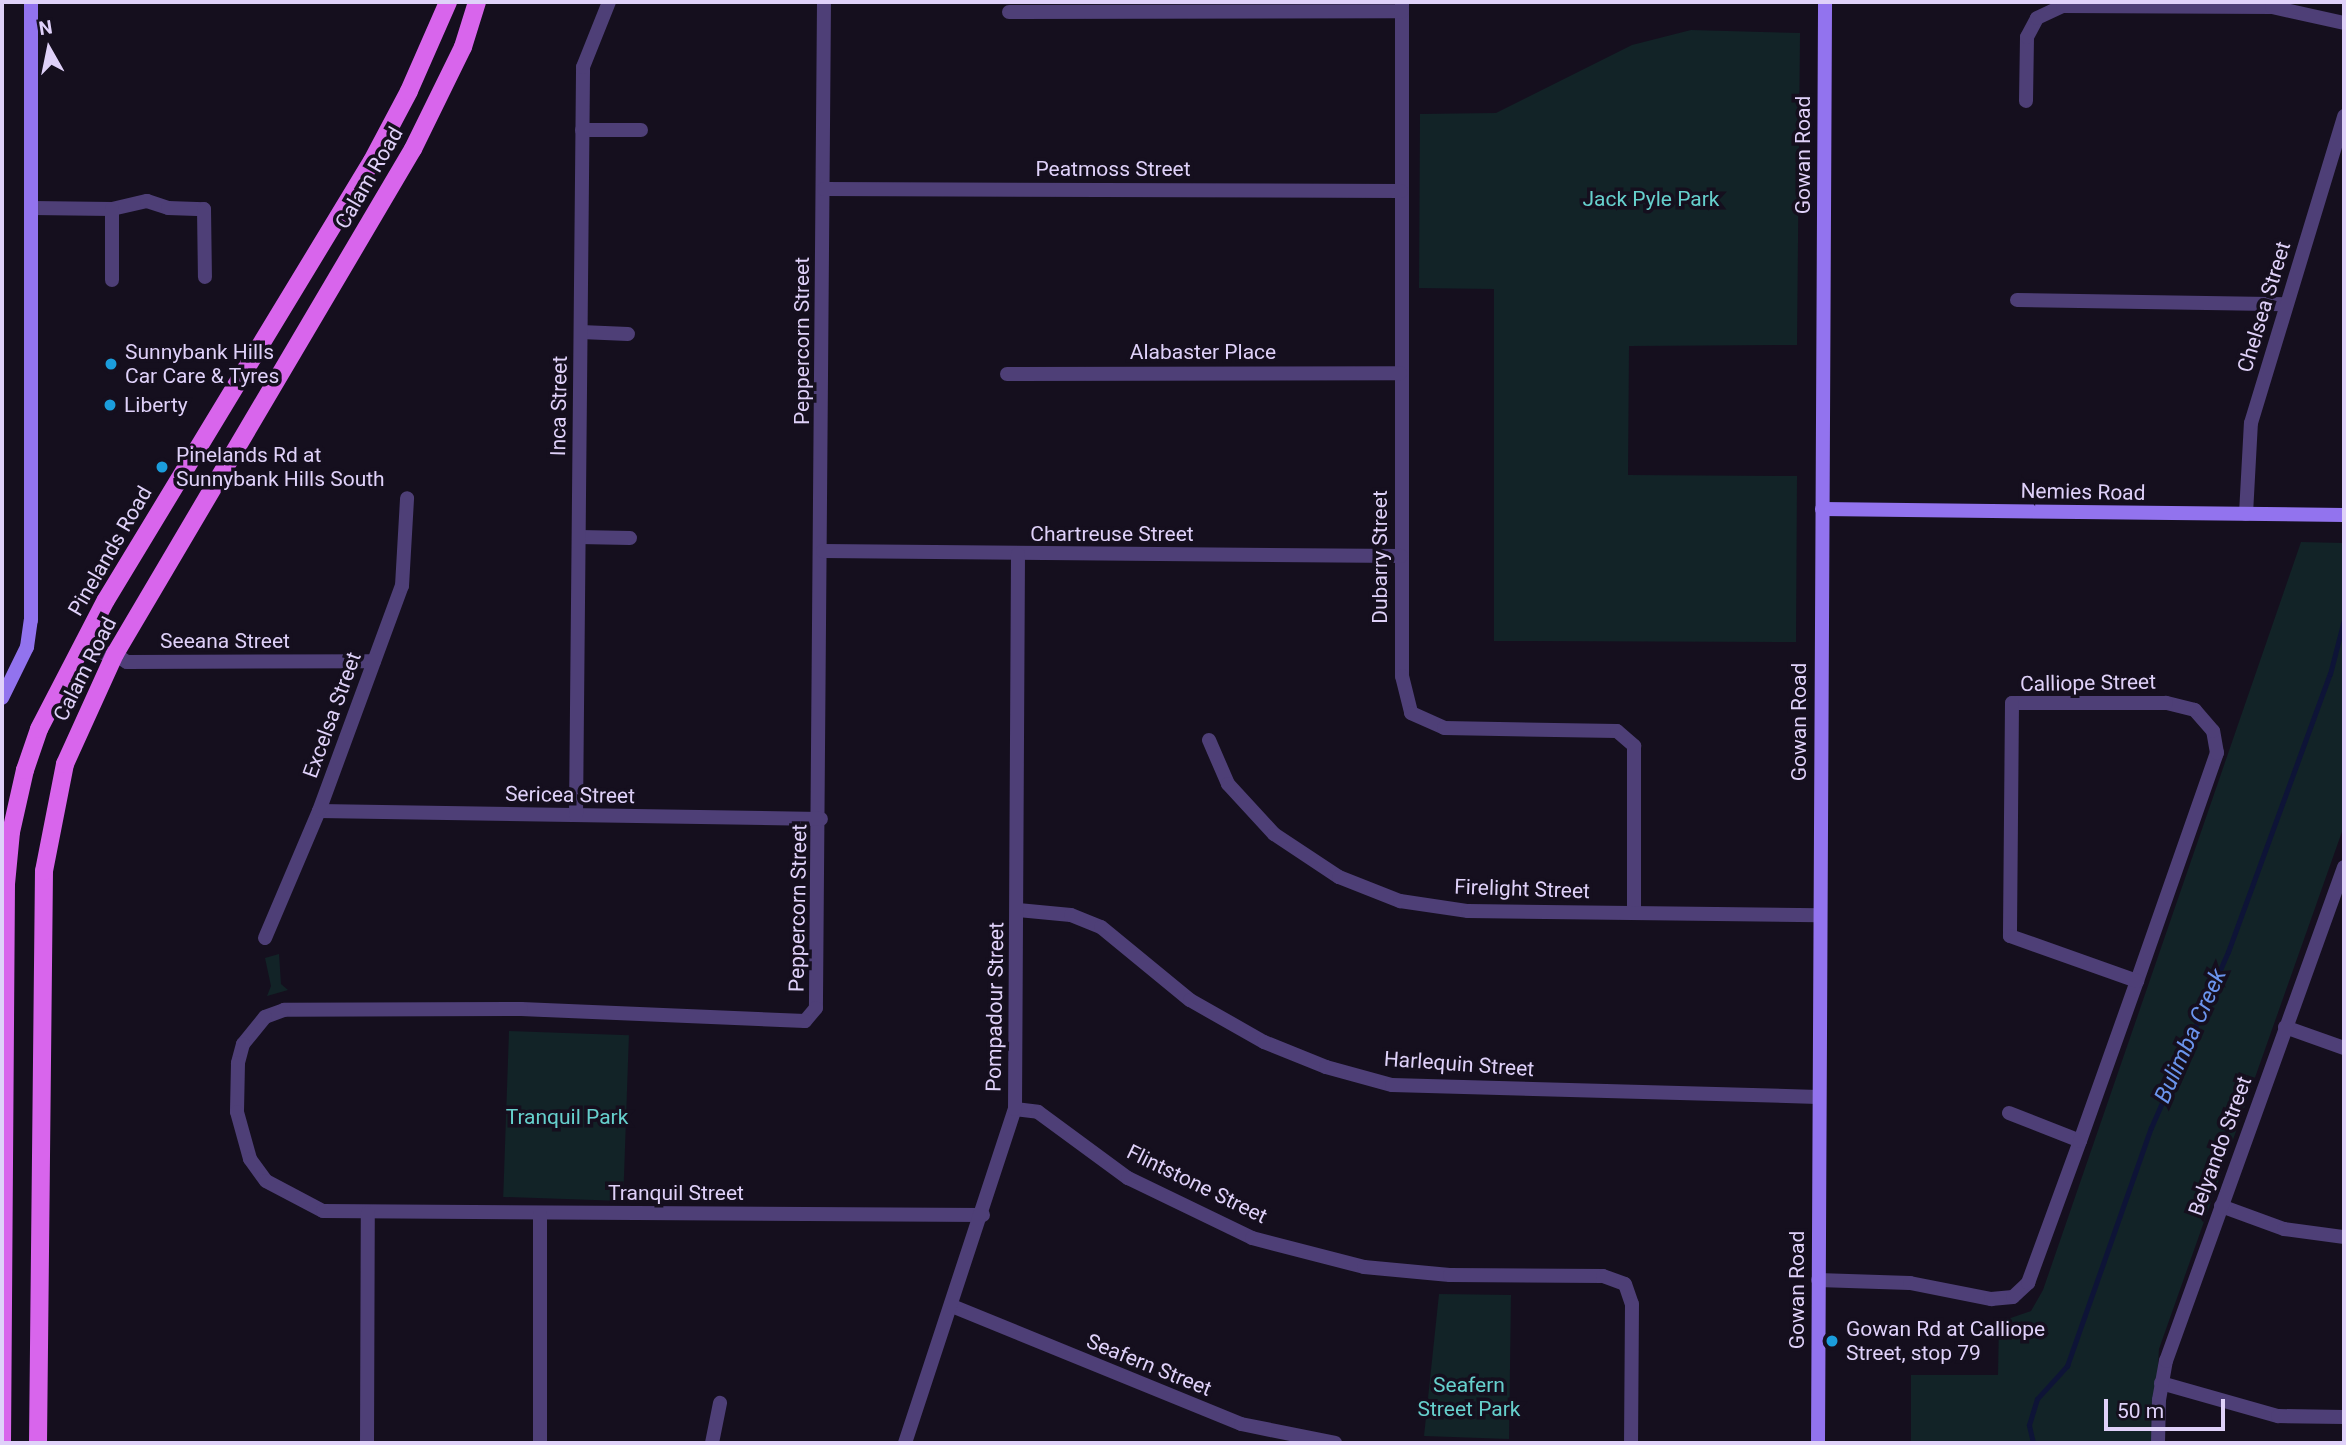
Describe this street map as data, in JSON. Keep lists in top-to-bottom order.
{
  "streets": {
    "main road": [
      "Gowan Road",
      "Calam Road",
      "Nemies Road",
      "Pinelands Road"
    ],
    "street": [
      "Peatmoss Street",
      "Chelsea Street",
      "Peppercorn Street",
      "Alabaster Place",
      "Inca Street",
      "Chartreuse Street",
      "Dubarry Street",
      "Seeana Street",
      "Calliope Street",
      "Excelsa Street",
      "Sericea Street",
      "Firelight Street",
      "Pompadour Street",
      "Harlequin Street",
      "Belyando Street",
      "Flintstone Street",
      "Tranquil Street",
      "Seafern Street"
    ]
  },
  "crossings": [
    ["Gowan Road", "Nemies Road"],
    ["Gowan Road", "Calliope Street"],
    ["Gowan Road", "Firelight Street"],
    ["Gowan Road", "Harlequin Street"],
    ["Peatmoss Street", "Peppercorn Street"],
    ["Peatmoss Street", "Dubarry Street"],
    ["Calam Road", "Seeana Street"],
    ["Chelsea Street", "Nemies Road"],
    ["Peppercorn Street", "Chartreuse Street"],
    ["Peppercorn Street", "Sericea Street"],
    ["Peppercorn Street", "Tranquil Street"],
    ["Alabaster Place", "Dubarry Street"],
    ["Inca Street", "Sericea Street"],
    ["Chartreuse Street", "Dubarry Street"],
    ["Chartreuse Street", "Pompadour Street"],
    ["Pinelands Road", "Seeana Street"],
    ["Dubarry Street", "Firelight Street"],
    ["Seeana Street", "Excelsa Street"],
    ["Excelsa Street", "Sericea Street"],
    ["Pompadour Street", "Harlequin Street"],
    ["Pompadour Street", "Flintstone Street"],
    ["Pompadour Street", "Tranquil Street"],
    ["Pompadour Street", "Seafern Street"]
  ],
  "water": ["Bulimba Creek"],
  "parks": ["Jack Pyle Park", "Tranquil Park", "Seafern Street Park"],
  "places": [
    "Sunnybank Hills Car Care & Tyres",
    "Liberty",
    "Pinelands Rd at Sunnybank Hills South",
    "Gowan Rd at Calliope Street, stop 79"
  ],
  "scale_bar": "50 m",
  "north": "top"
}
